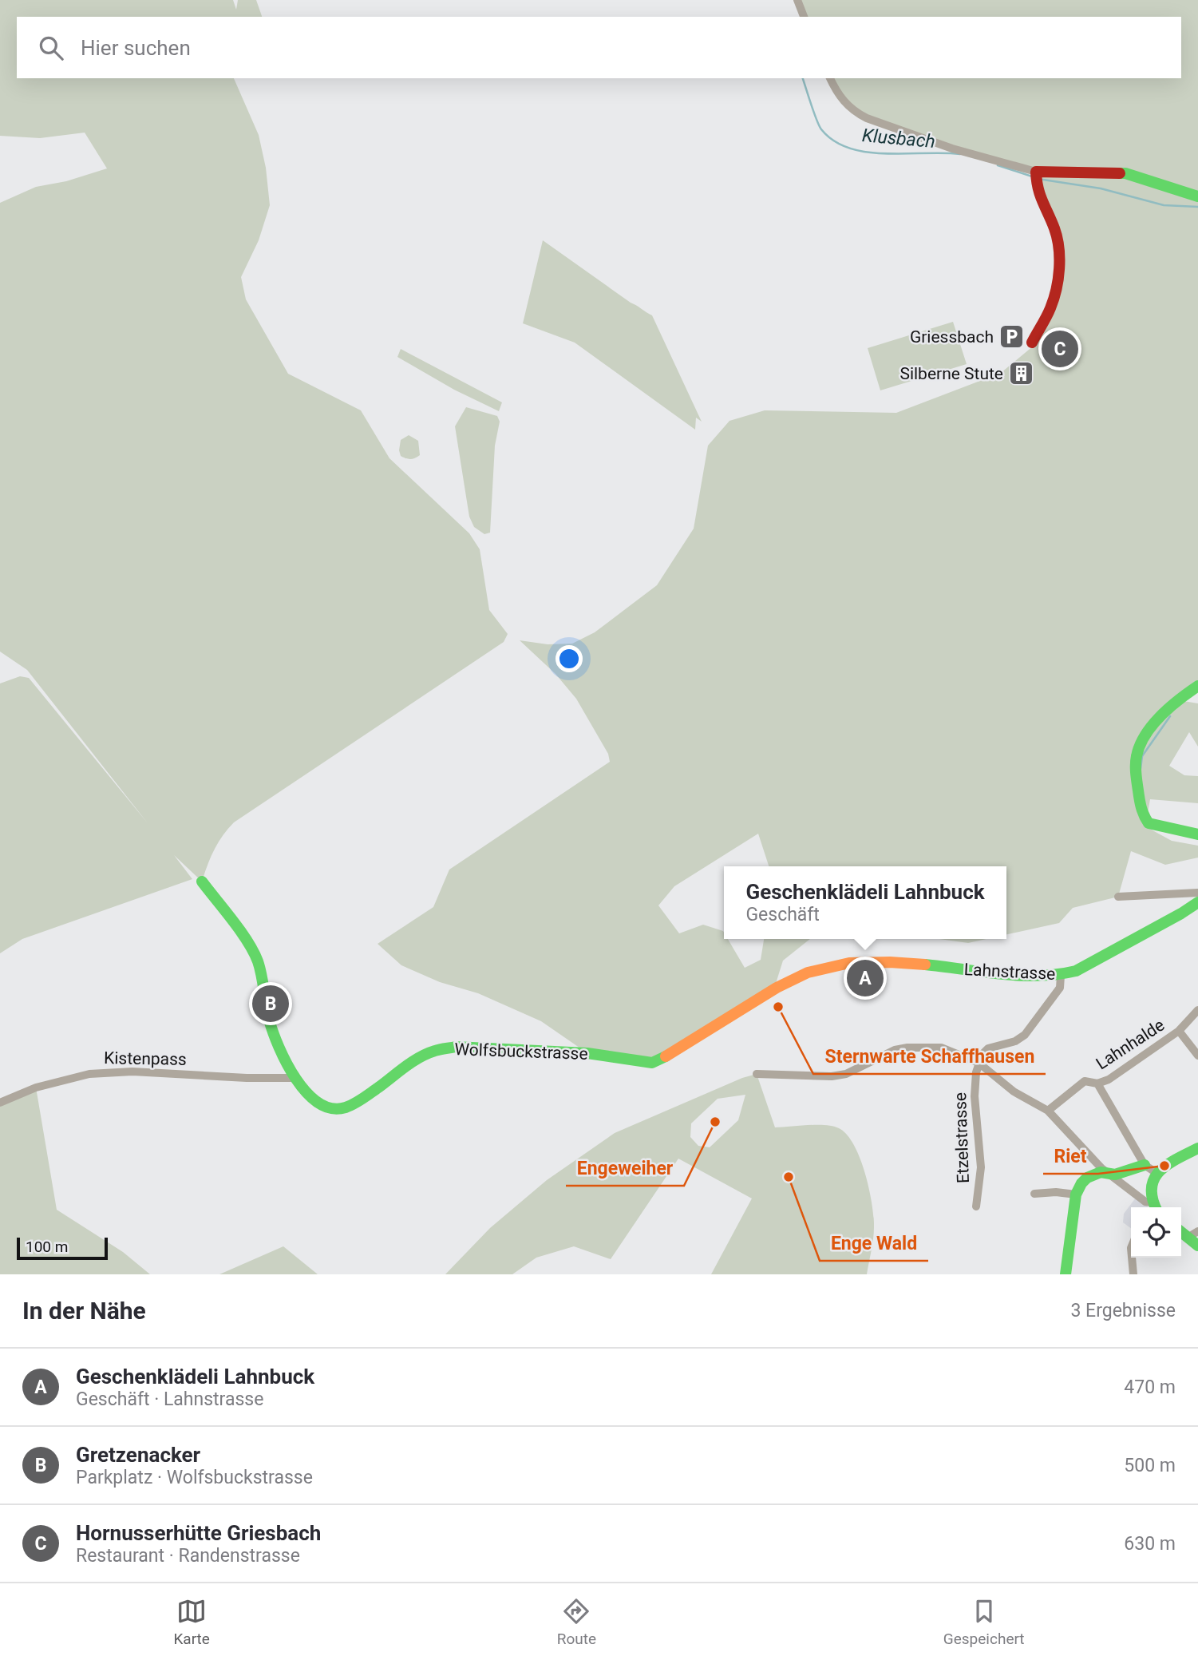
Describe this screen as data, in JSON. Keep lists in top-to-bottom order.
{
  "streets": {
    "street": [
      "Lahnstrasse",
      "Lahnhalde",
      "Wolfsbuckstrasse",
      "Kistenpass",
      "Etzelstrasse"
    ]
  },
  "crossings": [
    ["Lahnstrasse", "Wolfsbuckstrasse"],
    ["Wolfsbuckstrasse", "Kistenpass"]
  ],
  "water": ["Klusbach"],
  "places": {
    "parking": ["Griessbach"],
    "building": ["Silberne Stute"],
    "other": [
      "Sternwarte Schaffhausen",
      "Engeweiher",
      "Riet",
      "Enge Wald"
    ]
  },
  "scale_bar": "100 m",
  "page": {
    "search": "Hier suchen",
    "pins": ["C", "A", "B"],
    "popup": ["Geschenklädeli Lahnbuck", "Geschäft"],
    "scale": "100 m",
    "heading": ["In der Nähe", "3 Ergebnisse"],
    "list": [
      {
        "mark": "A",
        "name": "Geschenklädeli Lahnbuck",
        "note": "Geschäft · Lahnstrasse",
        "value": "470 m"
      },
      {
        "mark": "B",
        "name": "Gretzenacker",
        "note": "Parkplatz · Wolfsbuckstrasse",
        "value": "500 m"
      },
      {
        "mark": "C",
        "name": "Hornusserhütte Griesbach",
        "note": "Restaurant · Randenstrasse",
        "value": "630 m"
      }
    ],
    "nav": ["Karte", "Route", "Gespeichert"]
  }
}
